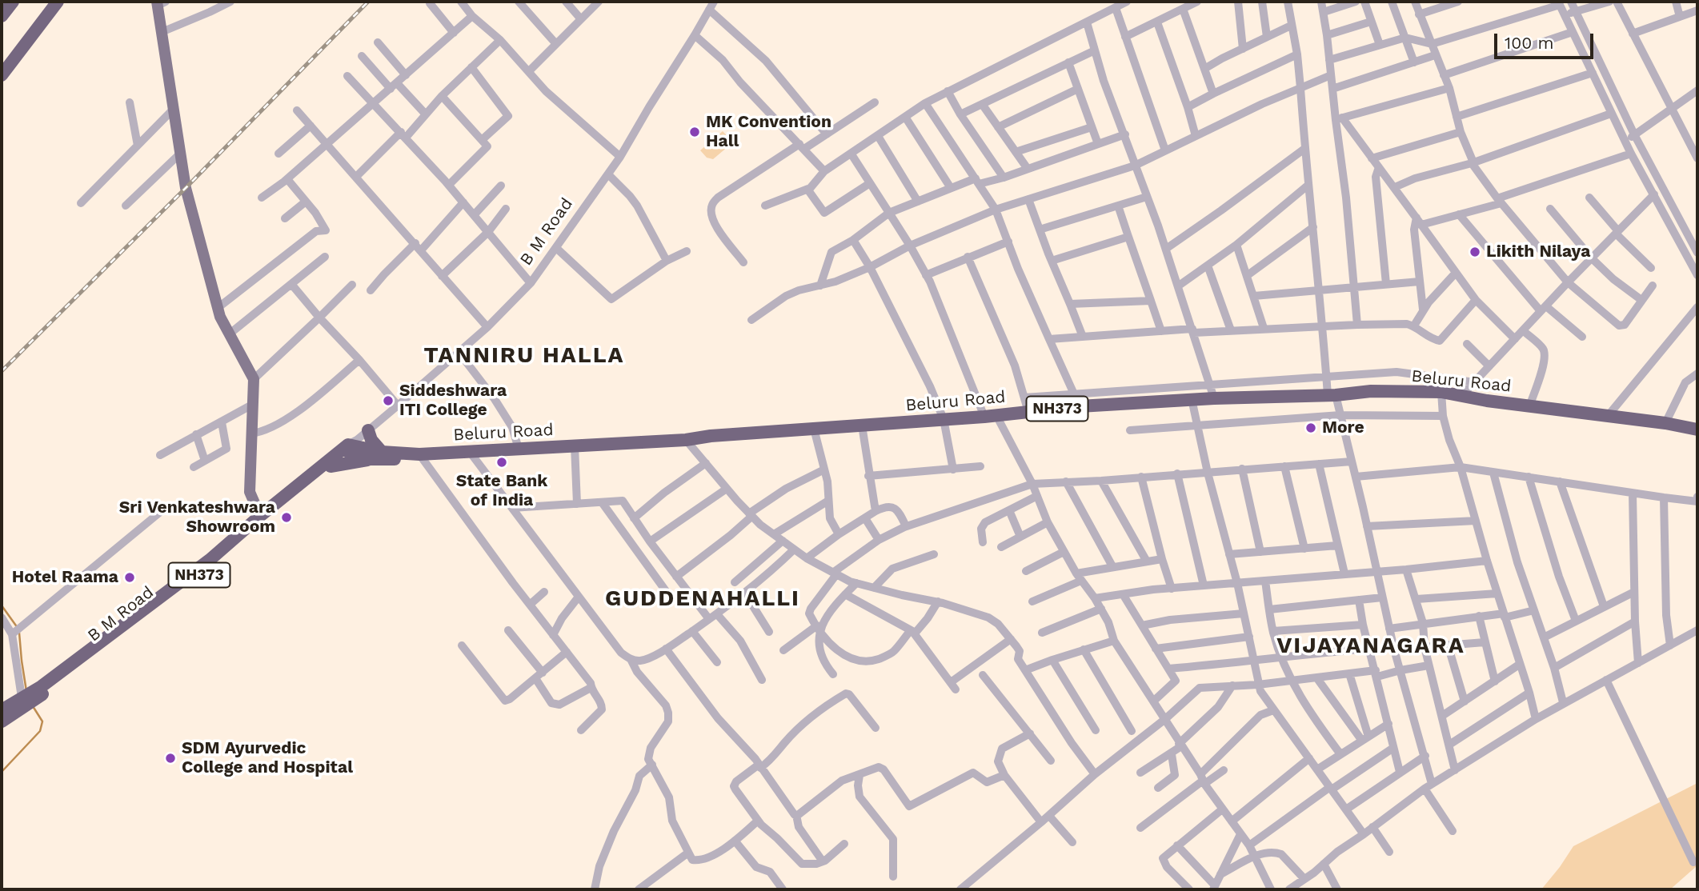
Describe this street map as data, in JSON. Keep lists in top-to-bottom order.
{
  "streets": {
    "highway": ["B M Road", "Beluru Road", "NH373"]
  },
  "crossings": [
    ["B M Road", "Beluru Road"]
  ],
  "districts": ["TANNIRU HALLA", "GUDDENAHALLI", "VIJAYANAGARA"],
  "places": [
    "MK Convention Hall",
    "Likith Nilaya",
    "Siddeshwara ITI College",
    "More",
    "State Bank of India",
    "Sri Venkateshwara Showroom",
    "Hotel Raama",
    "SDM Ayurvedic College and Hospital"
  ],
  "scale_bar": "100 m"
}
